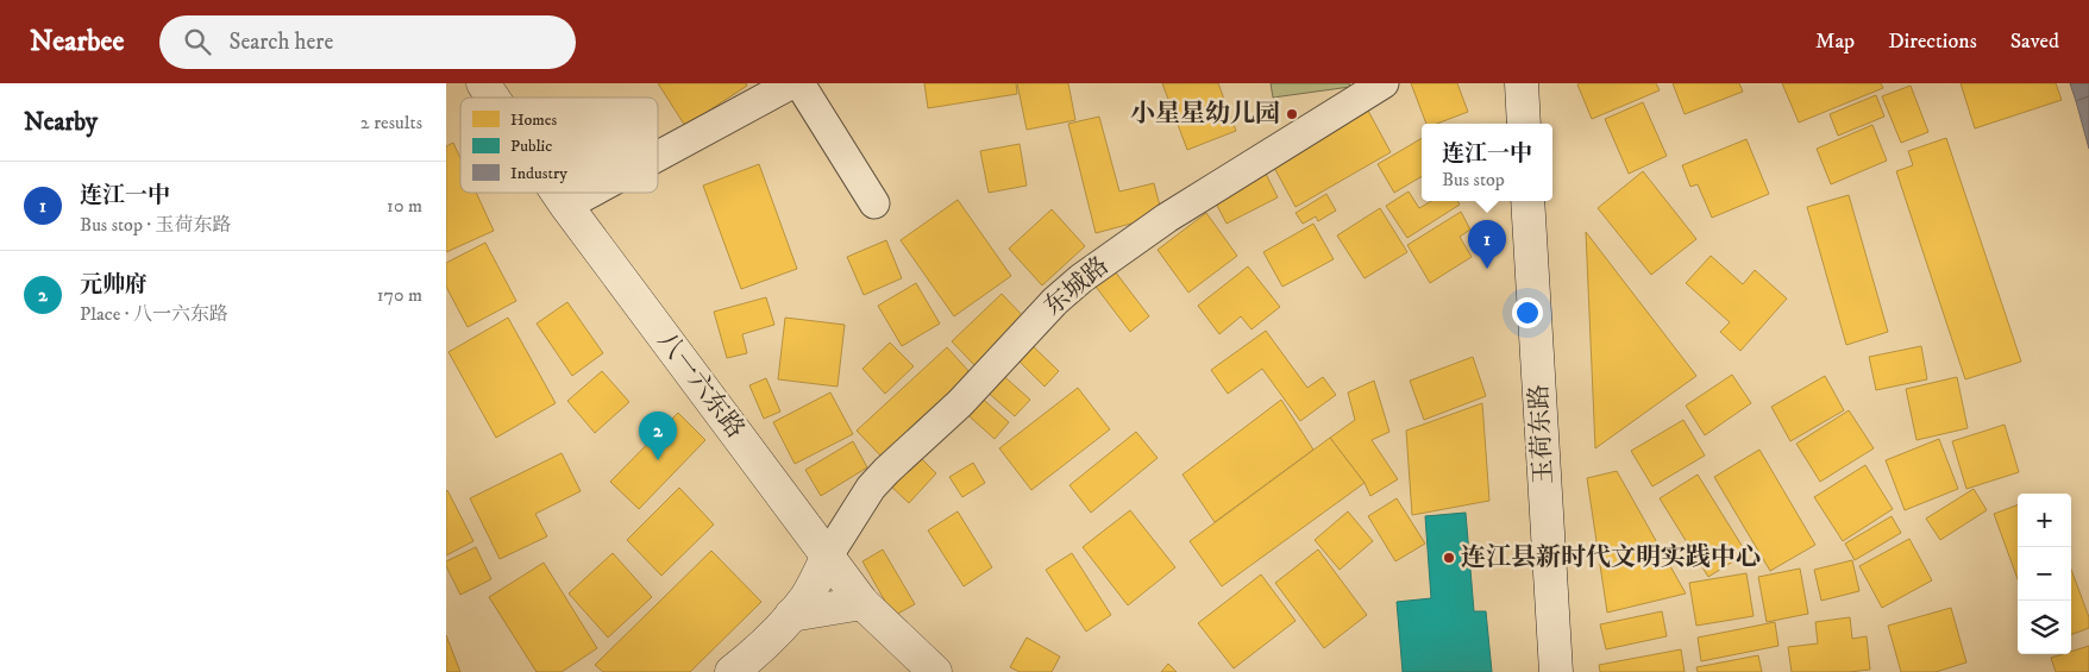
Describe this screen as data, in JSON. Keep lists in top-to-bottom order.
{
  "streets": {
    "street": ["东城路", "八一六东路", "玉荷东路"]
  },
  "crossings": [
    ["东城路", "八一六东路"]
  ],
  "places": ["小星星幼儿园", "连江县新时代文明实践中心"],
  "legend": ["Homes", "Public", "Industry"],
  "page": {
    "header": "Nearbee",
    "search": "Search here",
    "nav": ["Map", "Directions", "Saved"],
    "heading": ["Nearby", "2 results"],
    "popup": ["连江一中", "Bus stop"],
    "list": [
      {
        "mark": "1",
        "name": "连江一中",
        "note": "Bus stop · 玉荷东路",
        "value": "10 m"
      },
      {
        "mark": "2",
        "name": "元帅府",
        "note": "Place · 八一六东路",
        "value": "170 m"
      }
    ],
    "pins": ["1", "2"],
    "map_buttons": ["+", "−"]
  }
}
